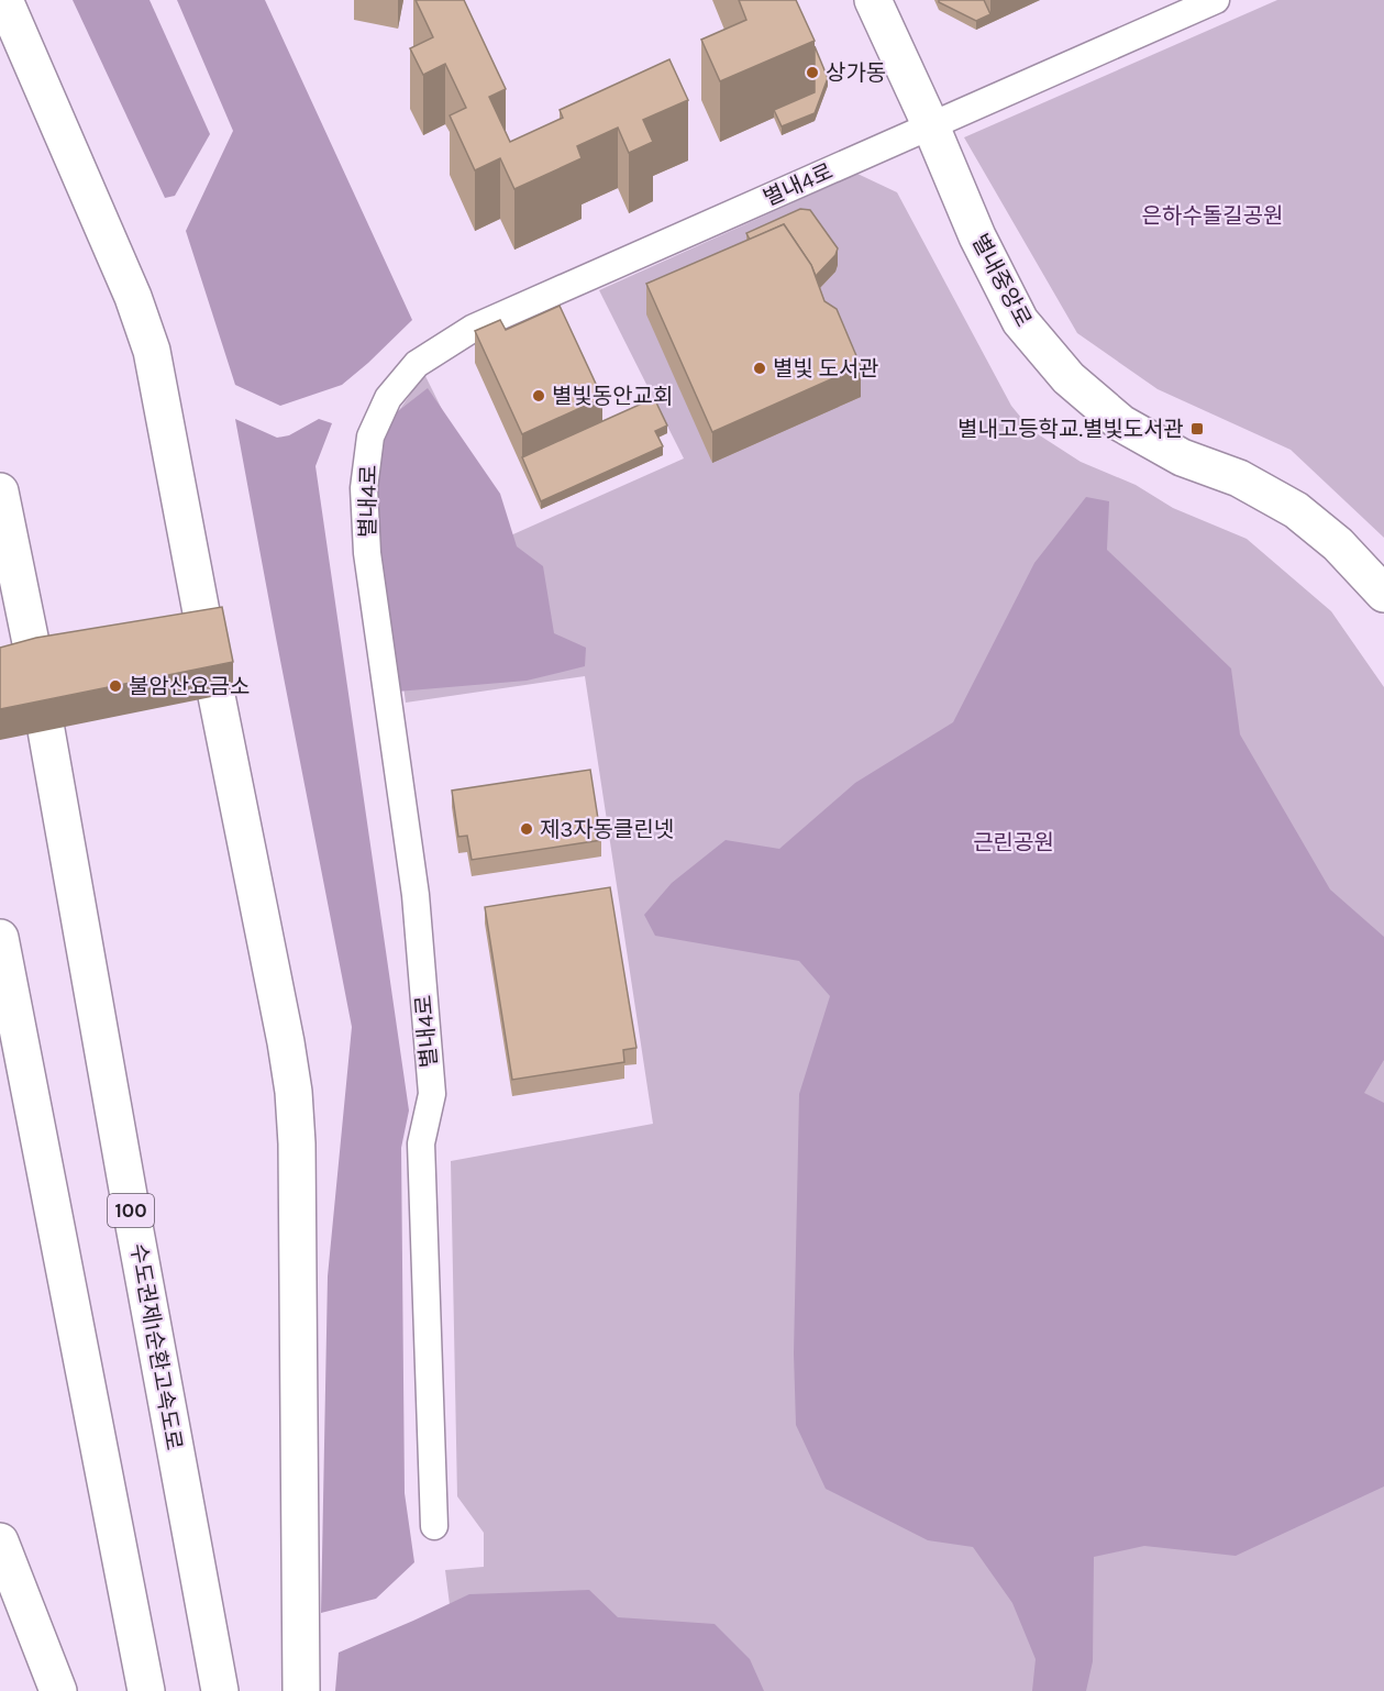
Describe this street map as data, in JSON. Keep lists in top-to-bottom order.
{
  "streets": {
    "main road": ["별내중앙로", "100", "수도권제1순환고속도로"],
    "street": ["별내4로"]
  },
  "crossings": [
    ["별내4로", "별내중앙로"]
  ],
  "parks": ["은하수돌길공원", "근린공원"],
  "places": {
    "other": [
      "상가동",
      "별빛 도서관",
      "별빛동안교회",
      "불암산요금소",
      "제3자동클린넷"
    ],
    "transit": ["별내고등학교.별빛도서관"]
  }
}
